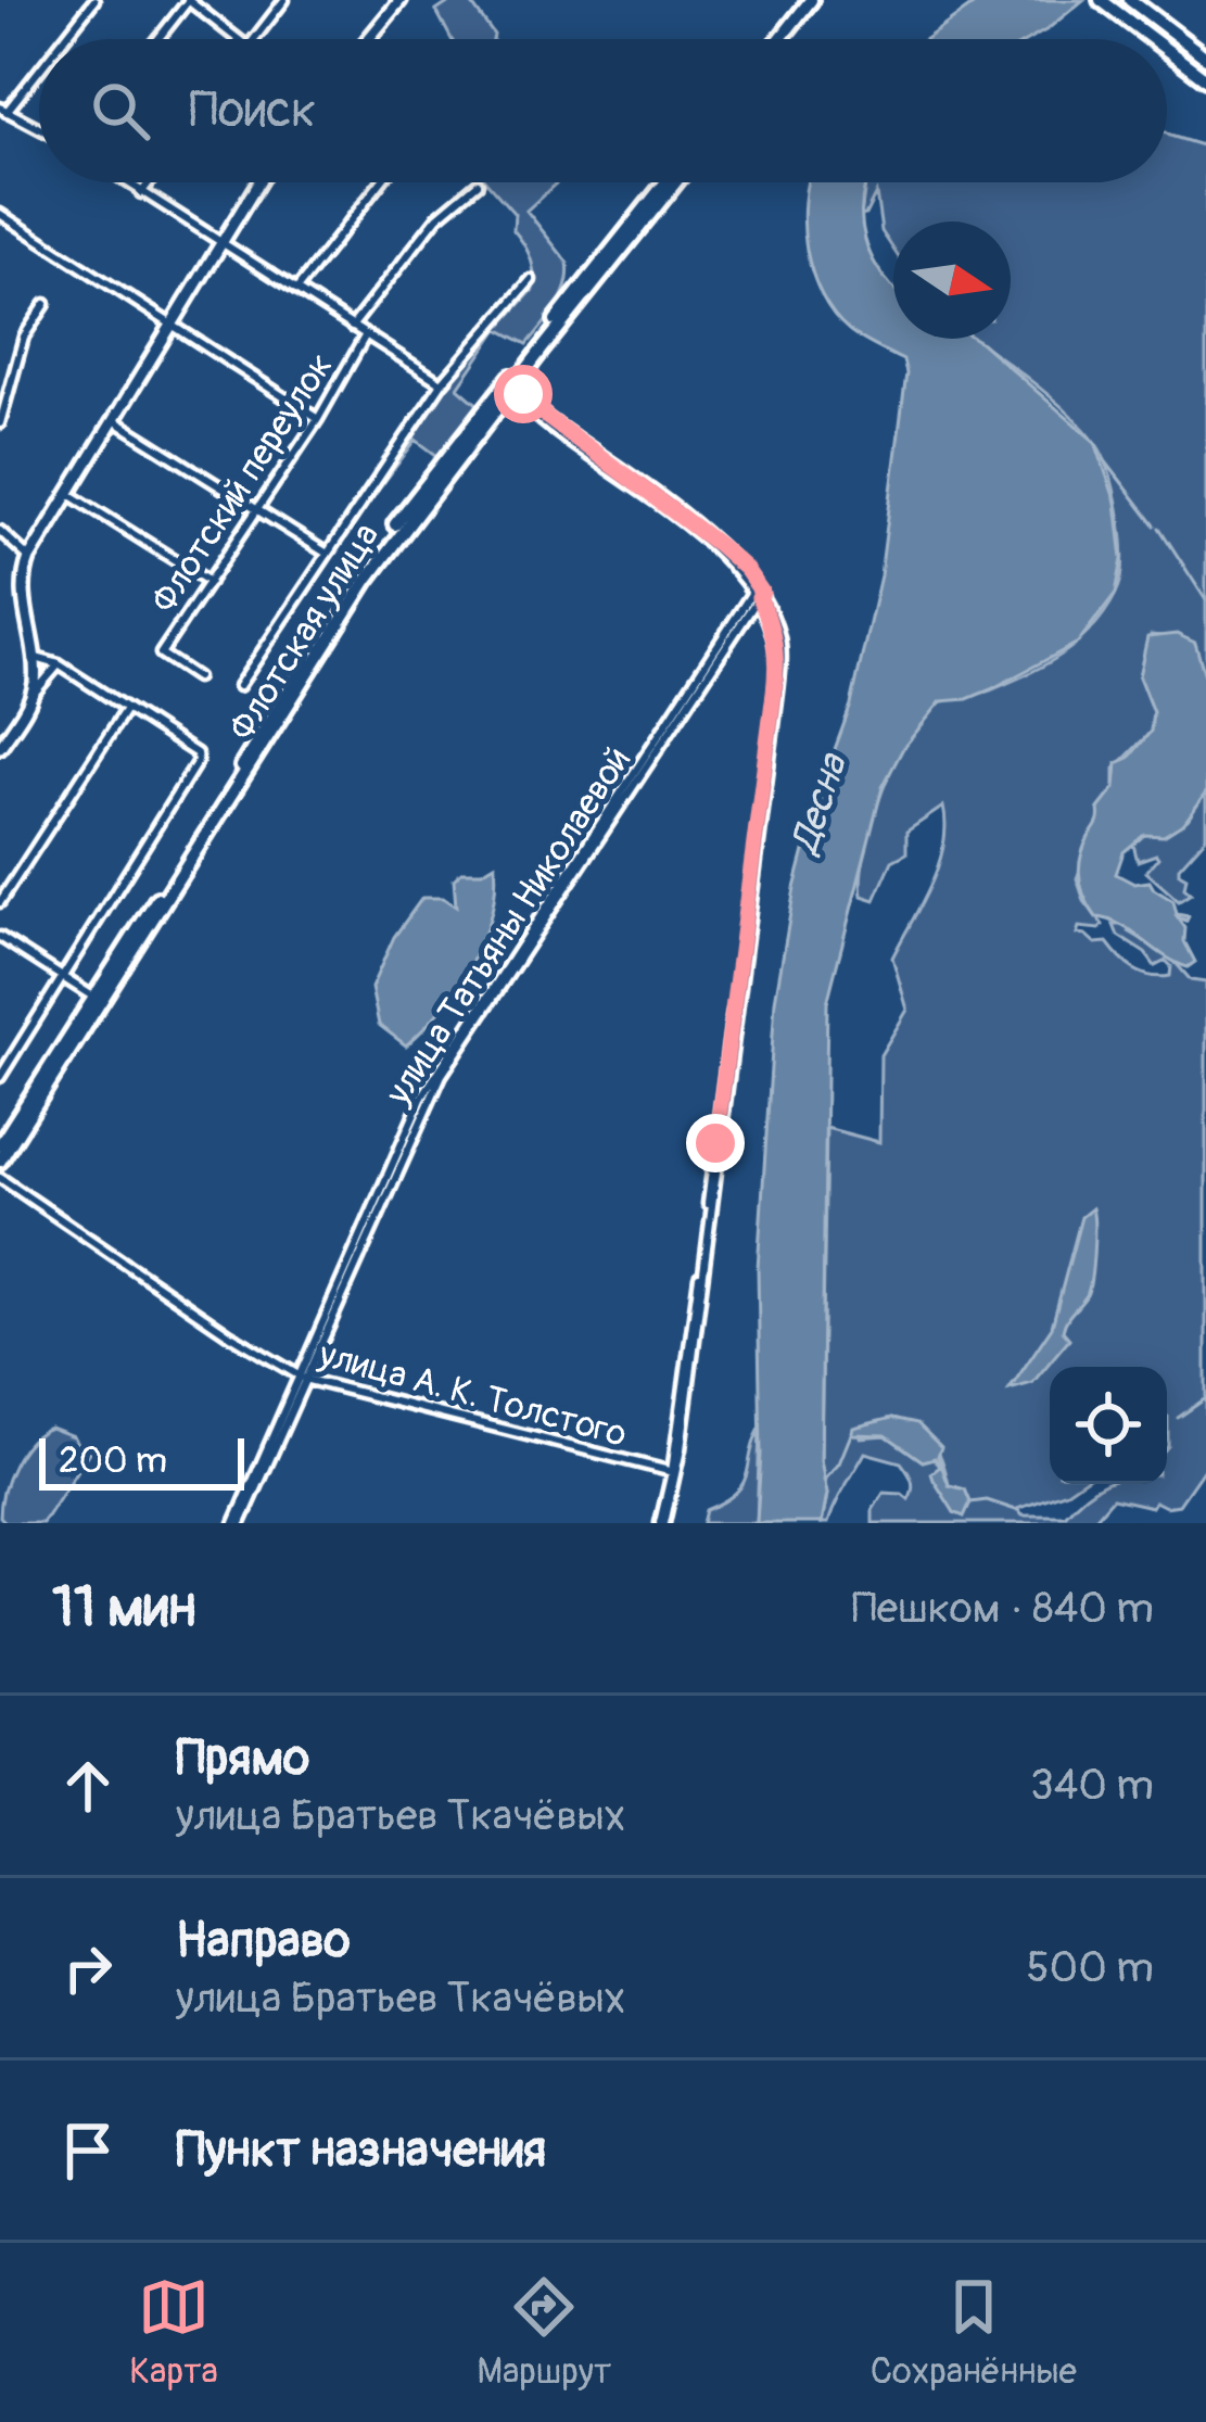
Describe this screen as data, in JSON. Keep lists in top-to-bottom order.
{
  "streets": {
    "main road": ["Флотская улица"],
    "street": ["Флотский переулок", "улица Татьяны Николаевой", "улица А. К. Толстого"]
  },
  "crossings": [
    ["улица Татьяны Николаевой", "улица А. К. Толстого"]
  ],
  "water": ["Десна"],
  "scale_bar": "200 m",
  "north": "right",
  "page": {
    "search": "Поиск",
    "scale": "200 m",
    "heading": ["11 мин", "Пешком · 840 m"],
    "list": [
      ["Прямо", "улица Братьев Ткачёвых", "340 m"],
      ["Направо", "улица Братьев Ткачёвых", "500 m"],
      "Пункт назначения"
    ],
    "nav": ["Карта", "Маршрут", "Сохранённые"]
  }
}
